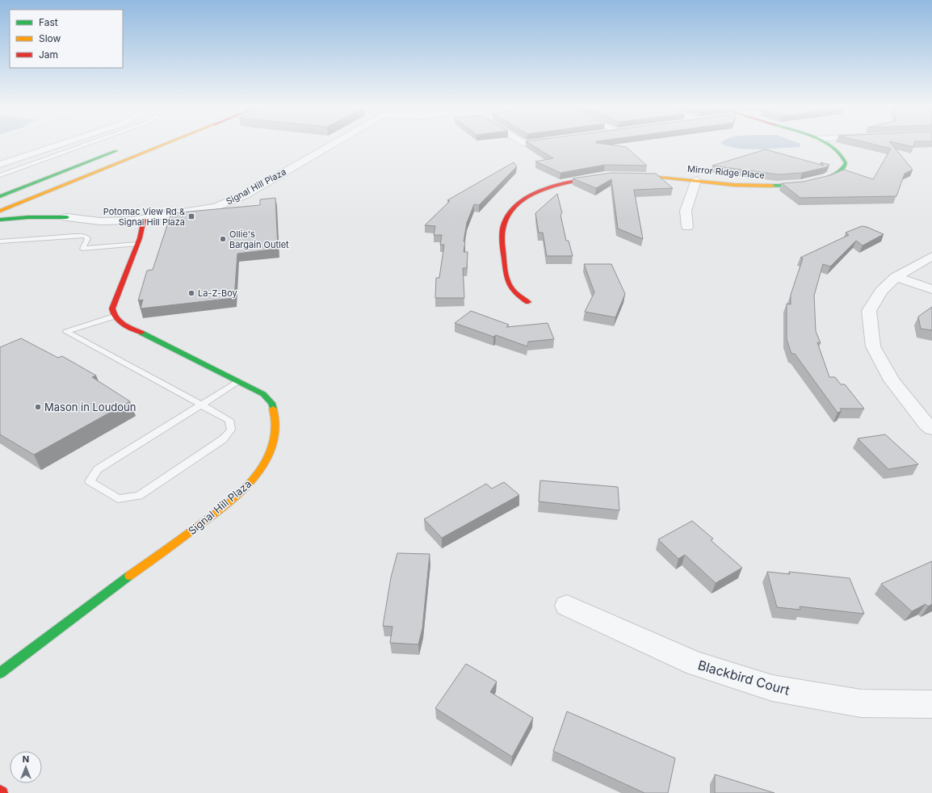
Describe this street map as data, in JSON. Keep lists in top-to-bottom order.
{
  "streets": {
    "street": ["Mirror Ridge Place", "Signal Hill Plaza", "Blackbird Court"]
  },
  "places": {
    "transit": ["Potomac View Rd & Signal Hill Plaza"],
    "other": ["Ollie's Bargain Outlet", "La-Z-Boy", "Mason in Loudoun"]
  },
  "legend": ["Fast", "Slow", "Jam"],
  "north": "top"
}
